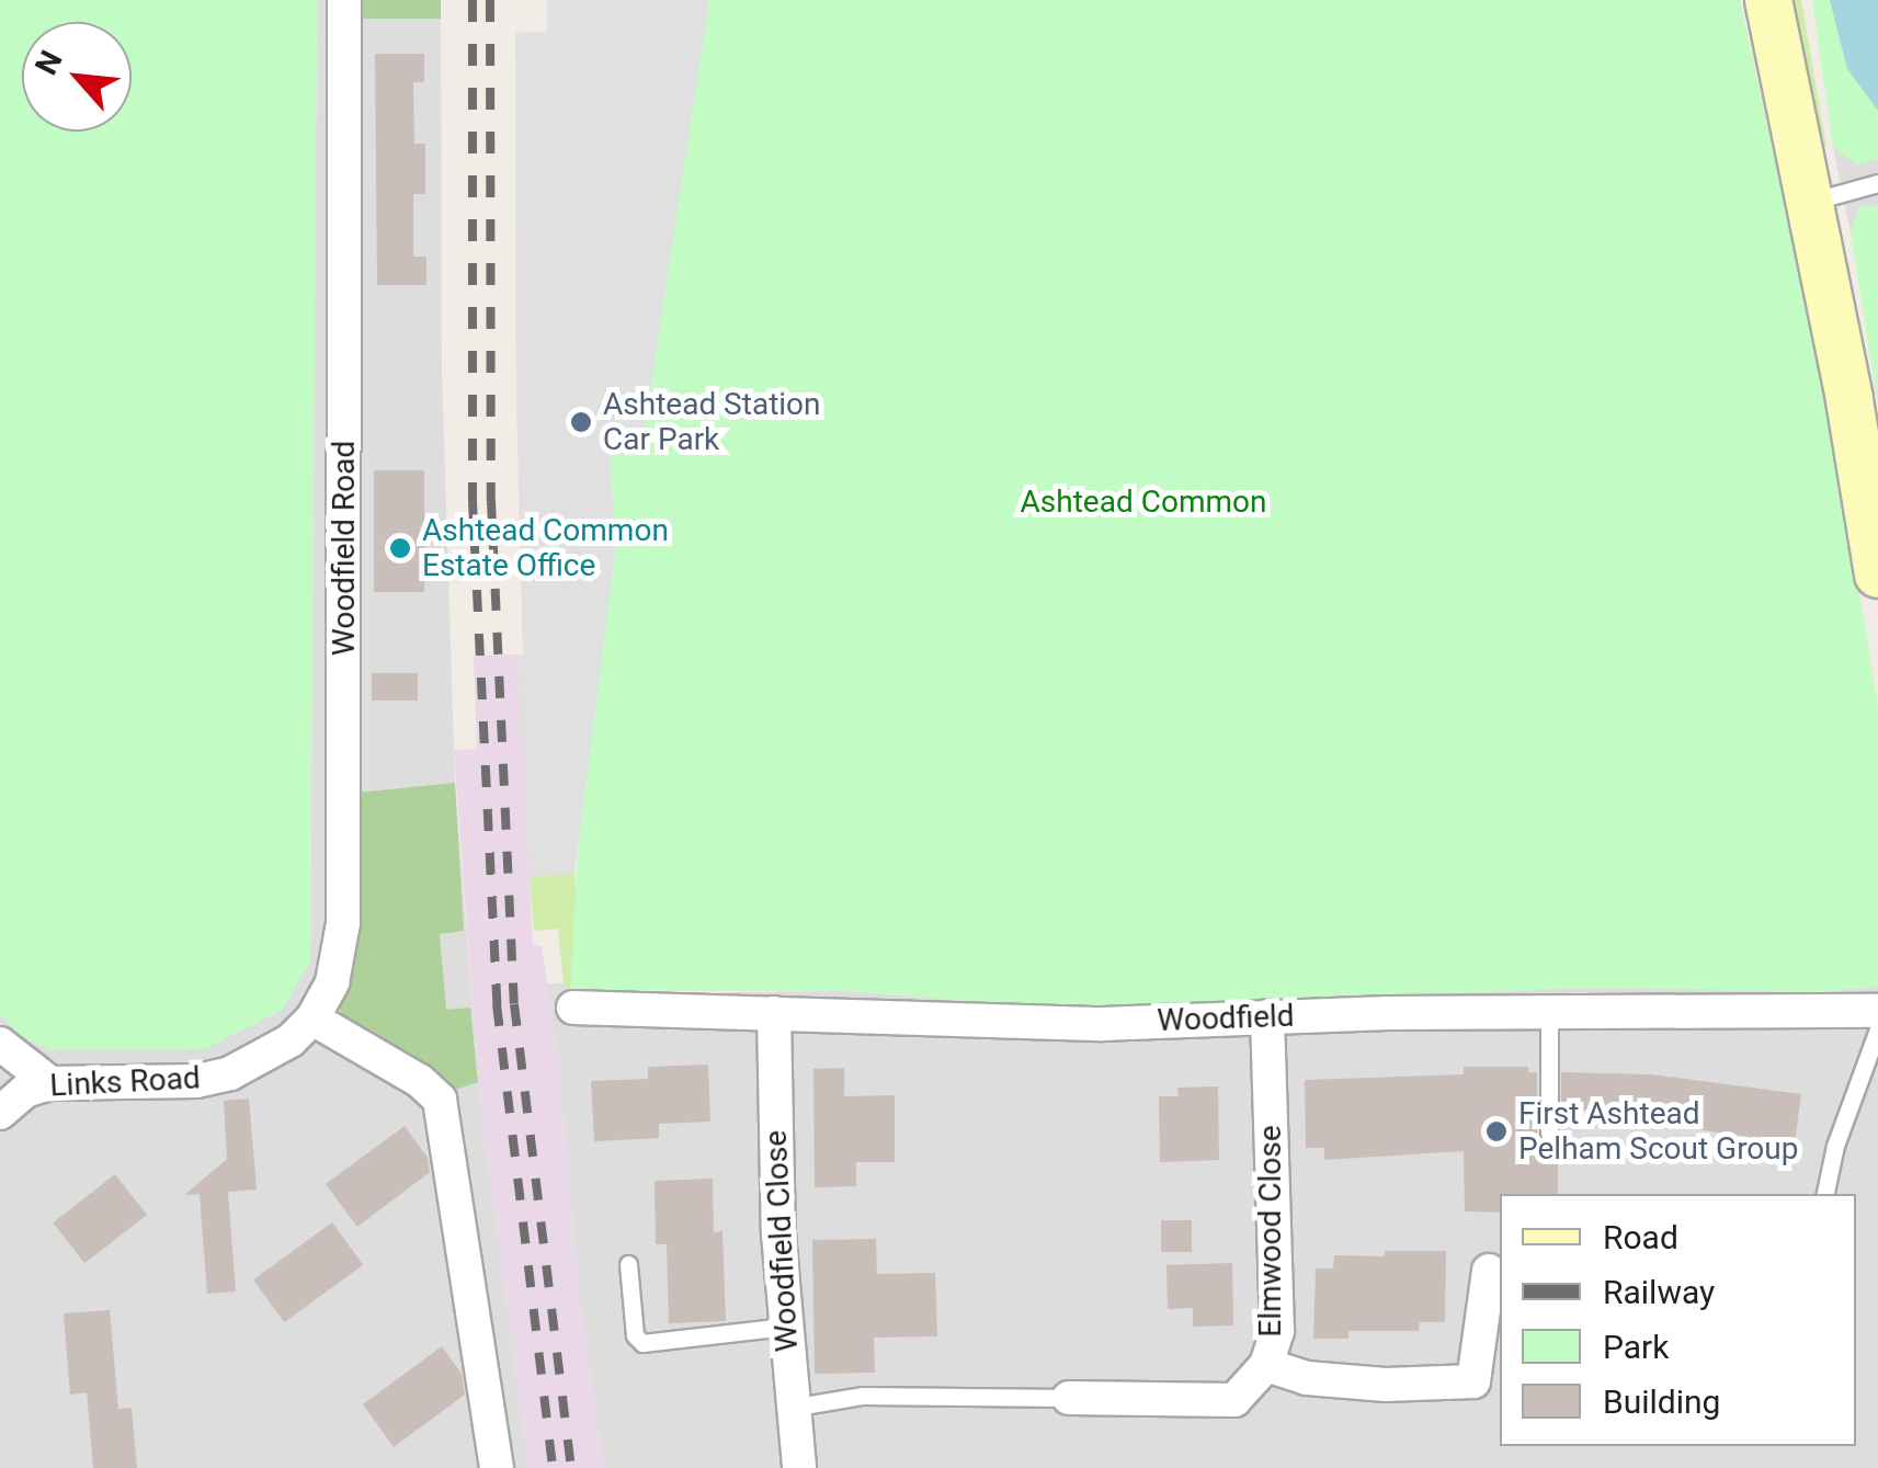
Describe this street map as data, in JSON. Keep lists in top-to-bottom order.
{
  "streets": {
    "street": [
      "Woodfield Road",
      "Woodfield",
      "Links Road",
      "Elmwood Close",
      "Woodfield Close"
    ]
  },
  "crossings": [
    ["Woodfield Road", "Links Road"],
    ["Woodfield", "Elmwood Close"],
    ["Woodfield", "Woodfield Close"]
  ],
  "parks": ["Ashtead Common"],
  "places": ["Ashtead Station Car Park", "Ashtead Common Estate Office", "First Ashtead Pelham Scout Group"],
  "legend": [
    "Road",
    "Railway",
    "Park",
    "Building"
  ],
  "north": "top left"
}
